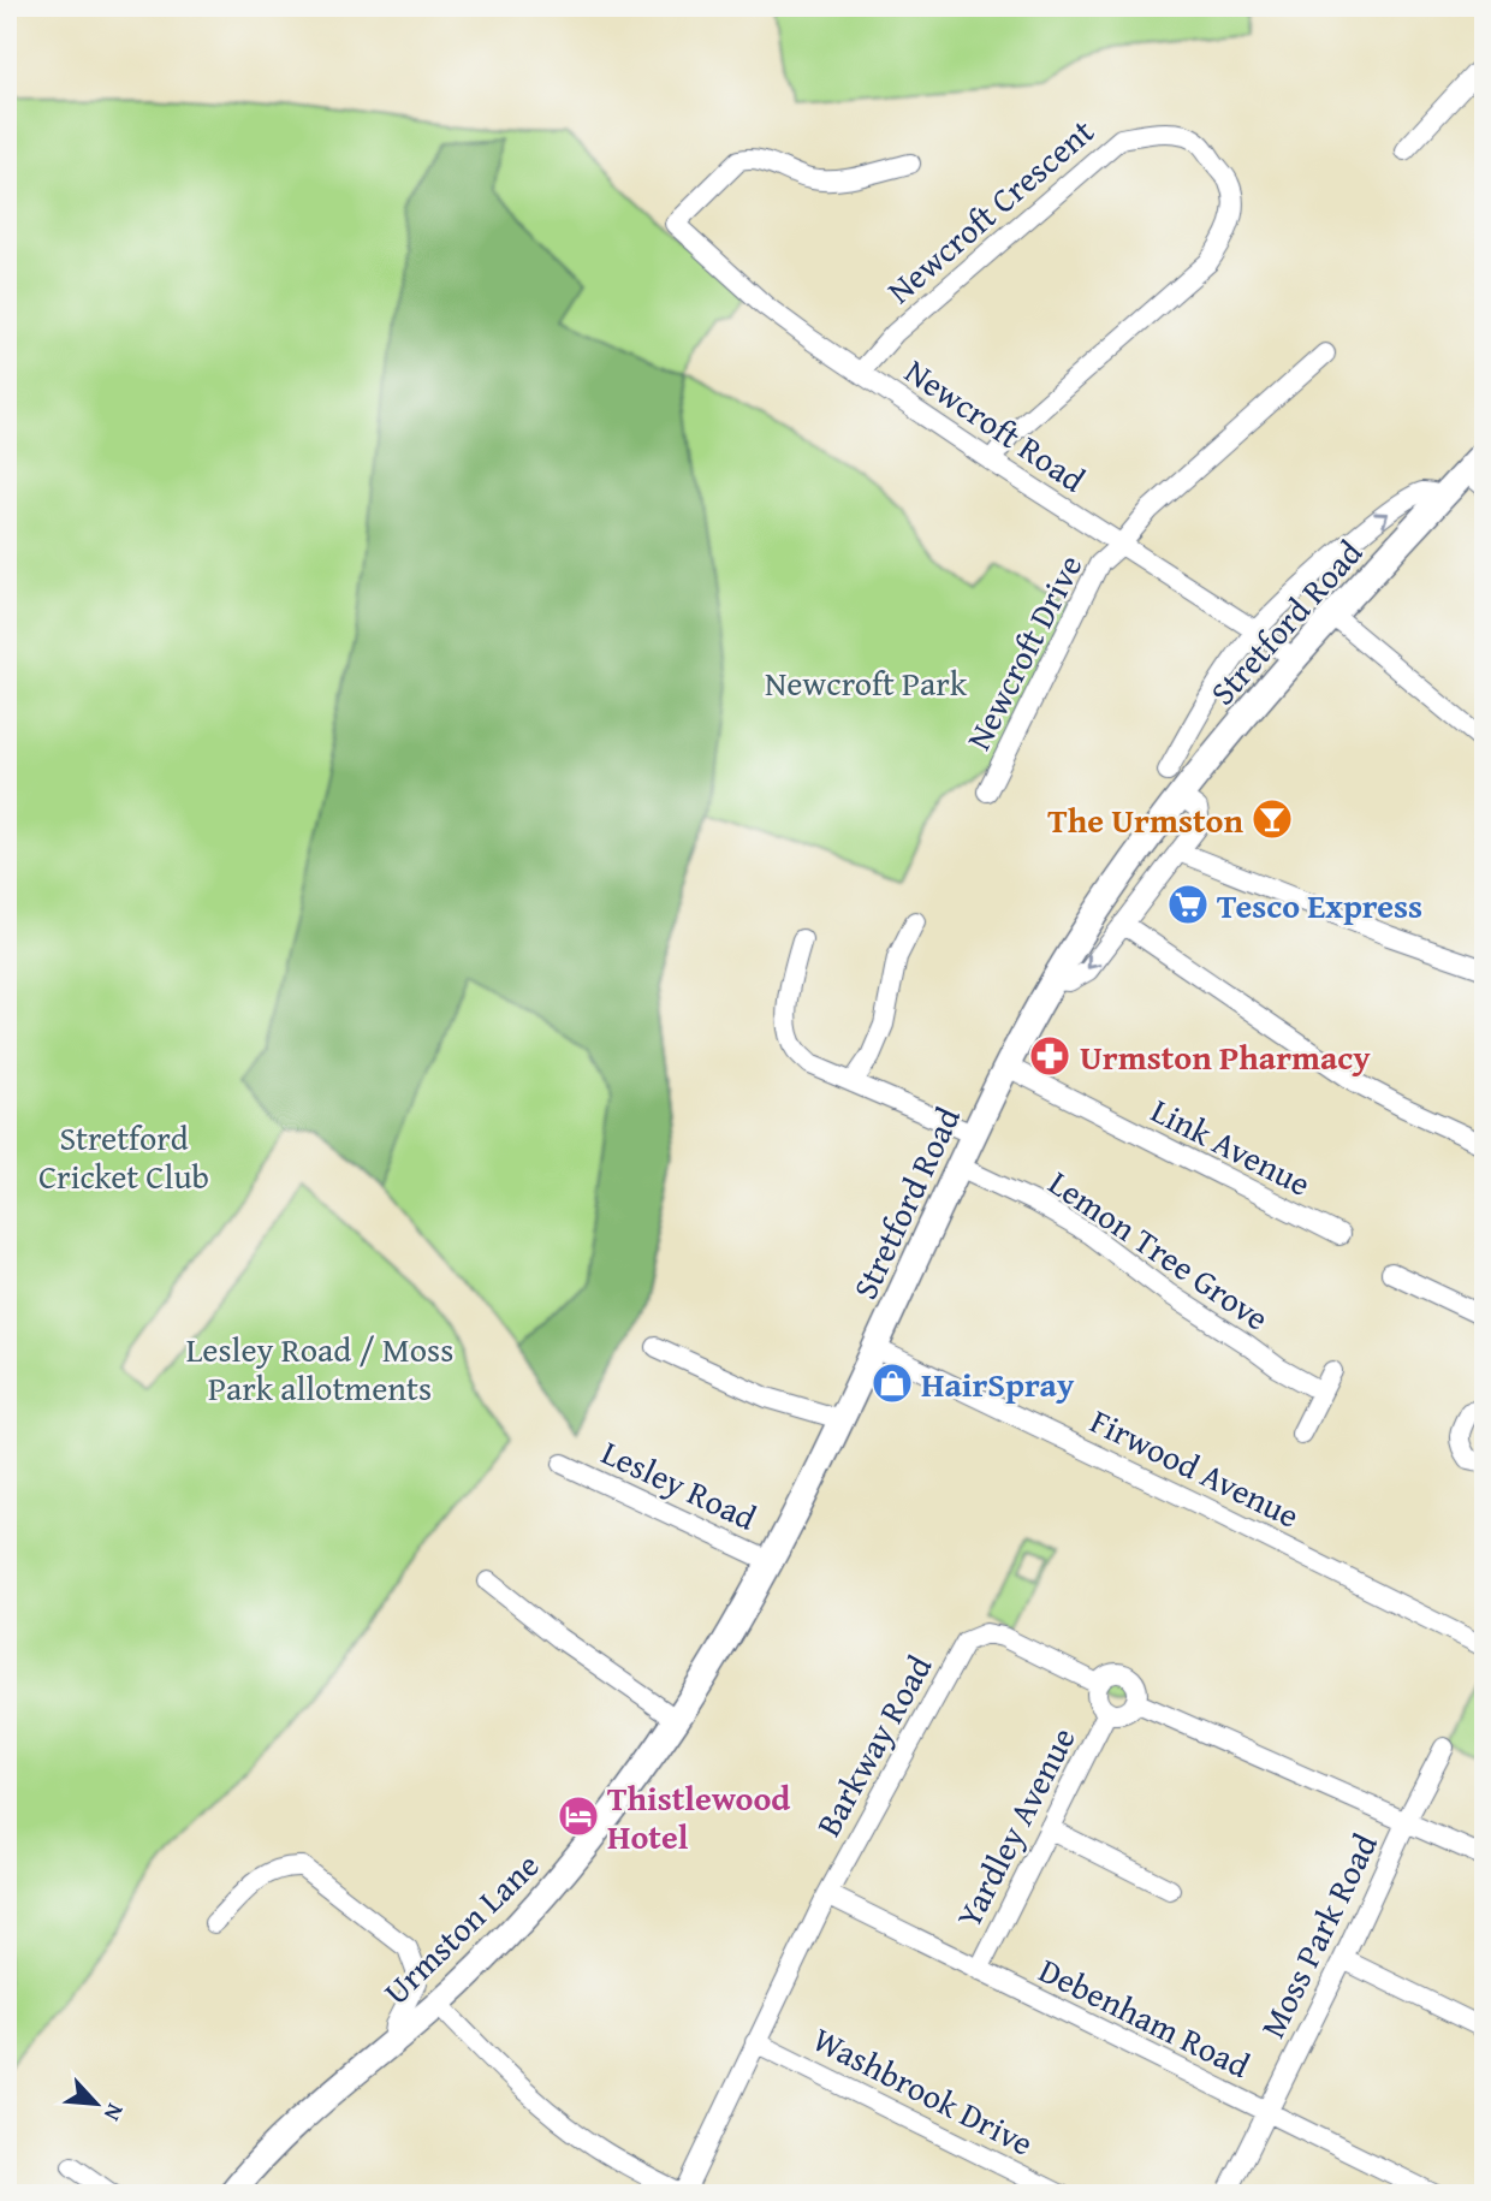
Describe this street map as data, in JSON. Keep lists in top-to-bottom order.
{
  "streets": {
    "main road": ["Stretford Road", "Urmston Lane"],
    "street": [
      "Newcroft Crescent",
      "Newcroft Road",
      "Newcroft Drive",
      "Link Avenue",
      "Lemon Tree Grove",
      "Firwood Avenue",
      "Lesley Road",
      "Barkway Road",
      "Yardley Avenue",
      "Moss Park Road",
      "Debenham Road",
      "Washbrook Drive"
    ]
  },
  "crossings": [
    ["Newcroft Crescent", "Newcroft Road"],
    ["Newcroft Road", "Stretford Road"],
    ["Newcroft Road", "Newcroft Drive"],
    ["Stretford Road", "Link Avenue"],
    ["Stretford Road", "Lemon Tree Grove"],
    ["Stretford Road", "Firwood Avenue"],
    ["Stretford Road", "Urmston Lane"],
    ["Lesley Road", "Urmston Lane"],
    ["Barkway Road", "Yardley Avenue"],
    ["Barkway Road", "Debenham Road"],
    ["Barkway Road", "Washbrook Drive"],
    ["Yardley Avenue", "Debenham Road"],
    ["Moss Park Road", "Debenham Road"]
  ],
  "parks": ["Newcroft Park", "Stretford Cricket Club", "Lesley Road / Moss Park allotments"],
  "places": {
    "bar": ["The Urmston"],
    "supermarket": ["Tesco Express"],
    "pharmacy": ["Urmston Pharmacy"],
    "shop": ["HairSpray"],
    "hotel": ["Thistlewood Hotel"]
  },
  "north": "bottom right"
}
